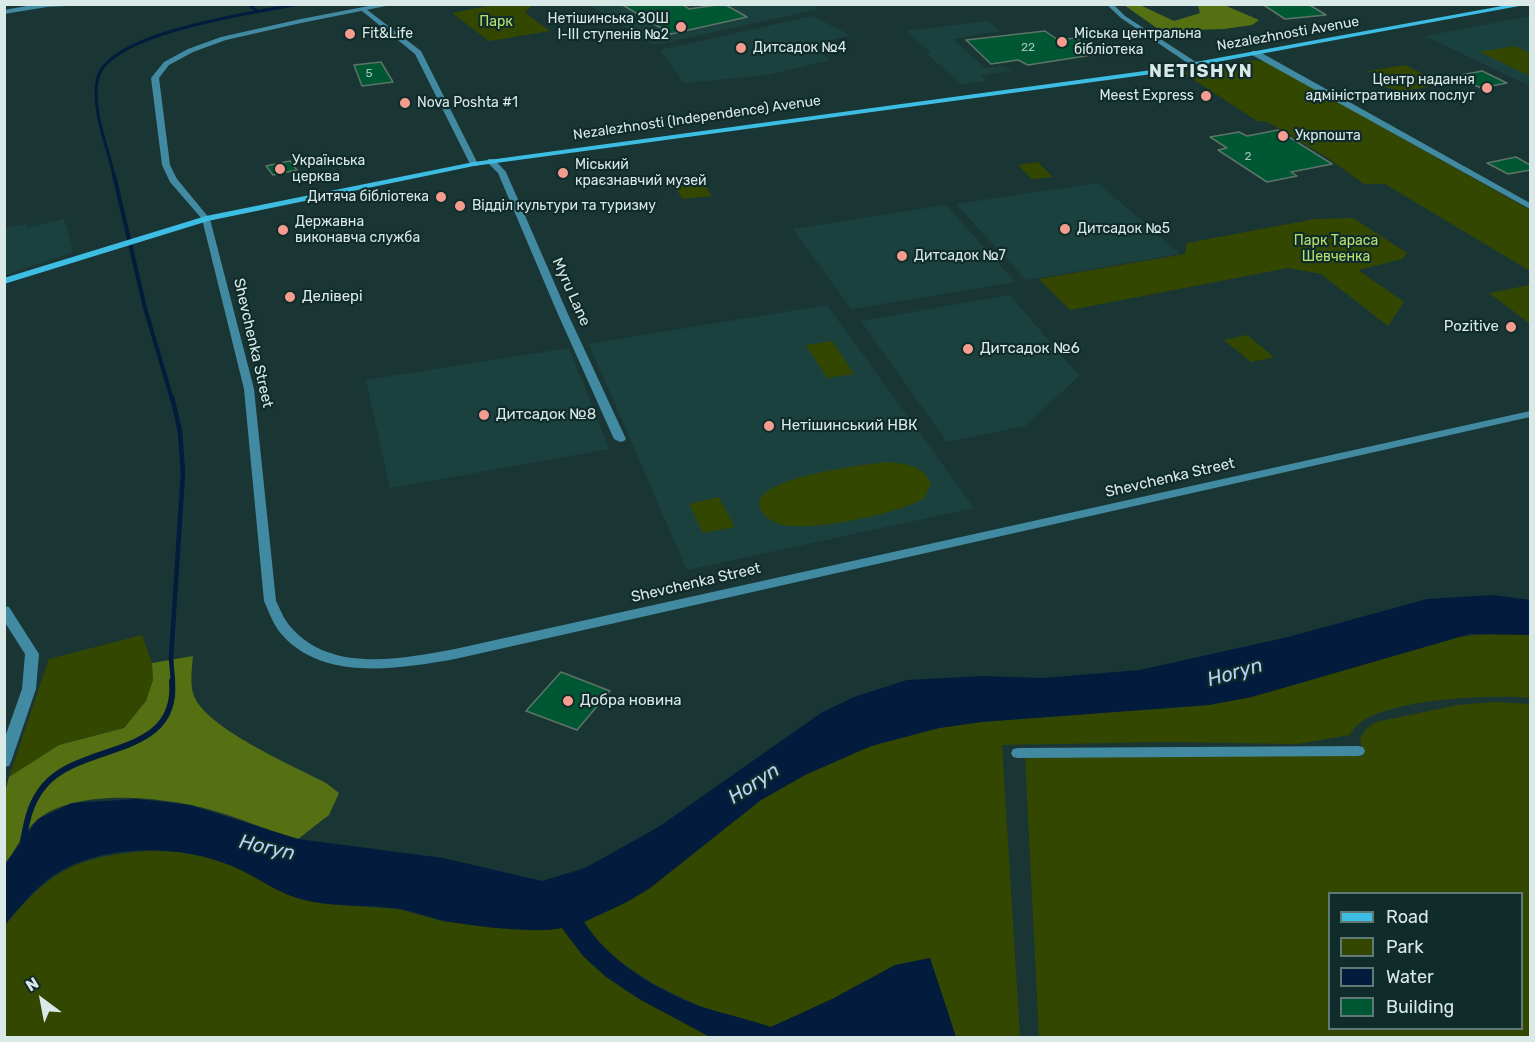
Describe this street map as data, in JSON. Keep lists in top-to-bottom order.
{
  "streets": {
    "main road": ["Nezalezhnosti Avenue", "Nezalezhnosti (Independence) Avenue"],
    "street": ["Myru Lane", "Shevchenka Street"]
  },
  "crossings": [
    ["Nezalezhnosti Avenue", "Nezalezhnosti (Independence) Avenue"],
    ["Nezalezhnosti (Independence) Avenue", "Myru Lane"],
    ["Nezalezhnosti (Independence) Avenue", "Shevchenka Street"]
  ],
  "districts": ["NETISHYN"],
  "water": ["Horyn"],
  "parks": ["Парк", "Парк Тараса Шевченка"],
  "places": [
    "Нетішинська ЗОШ І-ІІІ ступенів №2",
    "Fit&Life",
    "Міська центральна бібліотека",
    "Дитсадок №4",
    "Центр надання адміністративних послуг",
    "Meest Express",
    "Nova Poshta #1",
    "Укрпошта",
    "Українська церква",
    "Міський краєзнавчий музей",
    "Дитяча бібліотека",
    "Відділ культури та туризму",
    "Дитсадок №5",
    "Державна виконавча служба",
    "Дитсадок №7",
    "Делівері",
    "Pozitive",
    "Дитсадок №6",
    "Дитсадок №8",
    "Нетішинський НВК",
    "Добра новина"
  ],
  "house_numbers": ["22", "5", "2"],
  "legend": [
    "Road",
    "Park",
    "Water",
    "Building"
  ],
  "north": "top left"
}
